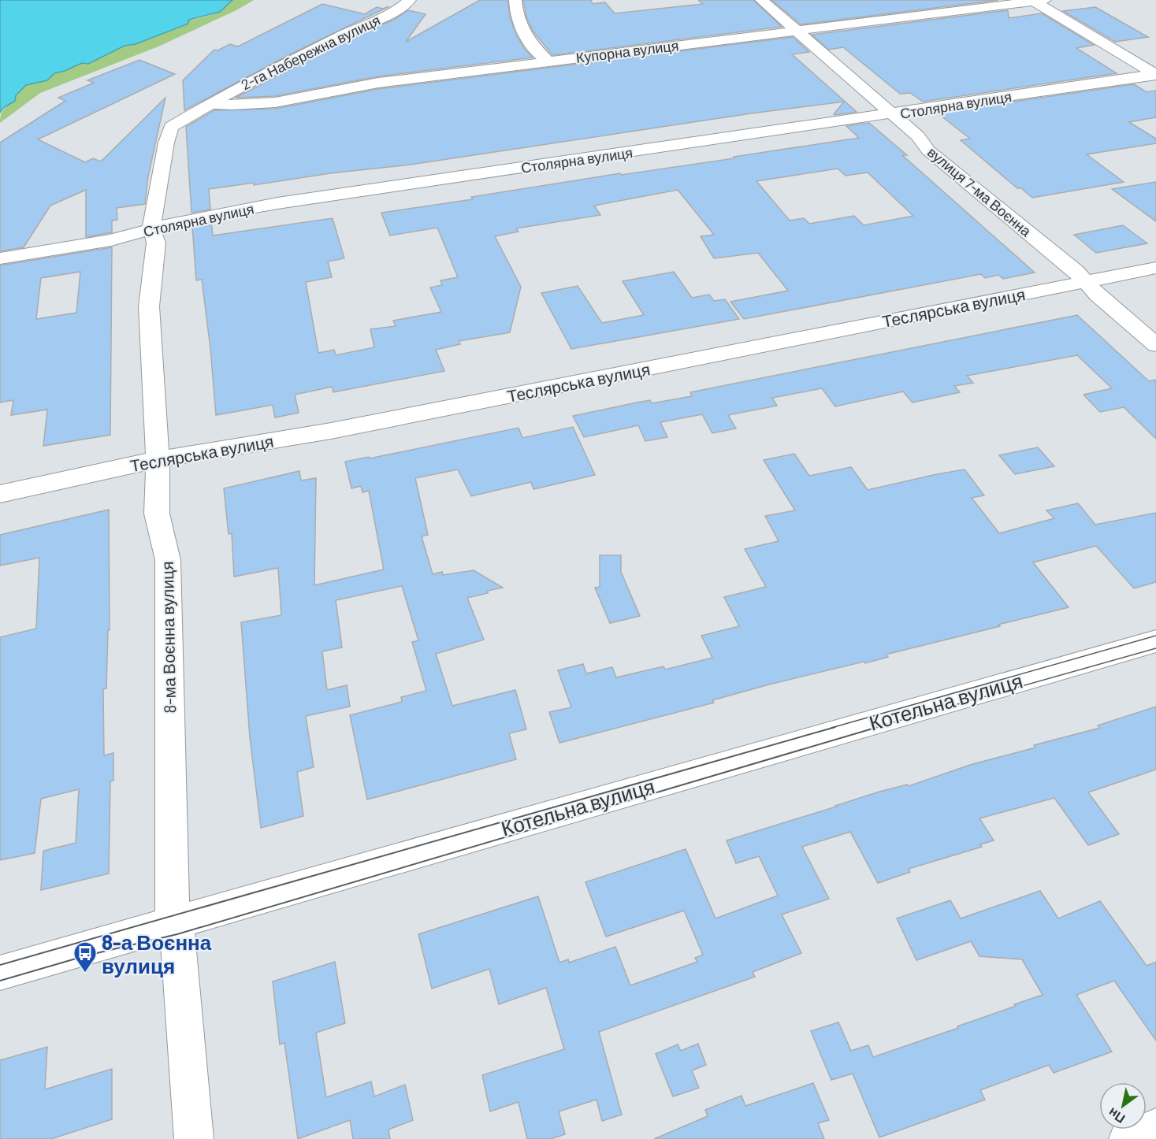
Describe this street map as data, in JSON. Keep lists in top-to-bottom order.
{
  "streets": {
    "street": [
      "Купорна вулиця",
      "2-га Набережна вулиця",
      "Столярна вулиця",
      "вулиця 7-ма Воєнна",
      "Теслярська вулиця",
      "8-ма Воєнна вулиця",
      "Котельна вулиця"
    ]
  },
  "crossings": [
    ["Купорна вулиця", "2-га Набережна вулиця"],
    ["Купорна вулиця", "вулиця 7-ма Воєнна"],
    ["Купорна вулиця", "8-ма Воєнна вулиця"],
    ["2-га Набережна вулиця", "8-ма Воєнна вулиця"],
    ["Столярна вулиця", "вулиця 7-ма Воєнна"],
    ["Столярна вулиця", "8-ма Воєнна вулиця"],
    ["вулиця 7-ма Воєнна", "Теслярська вулиця"],
    ["Теслярська вулиця", "8-ма Воєнна вулиця"],
    ["8-ма Воєнна вулиця", "Котельна вулиця"]
  ],
  "places": {
    "bus stop": ["8-а Воєнна вулиця"]
  },
  "north": "bottom left"
}
